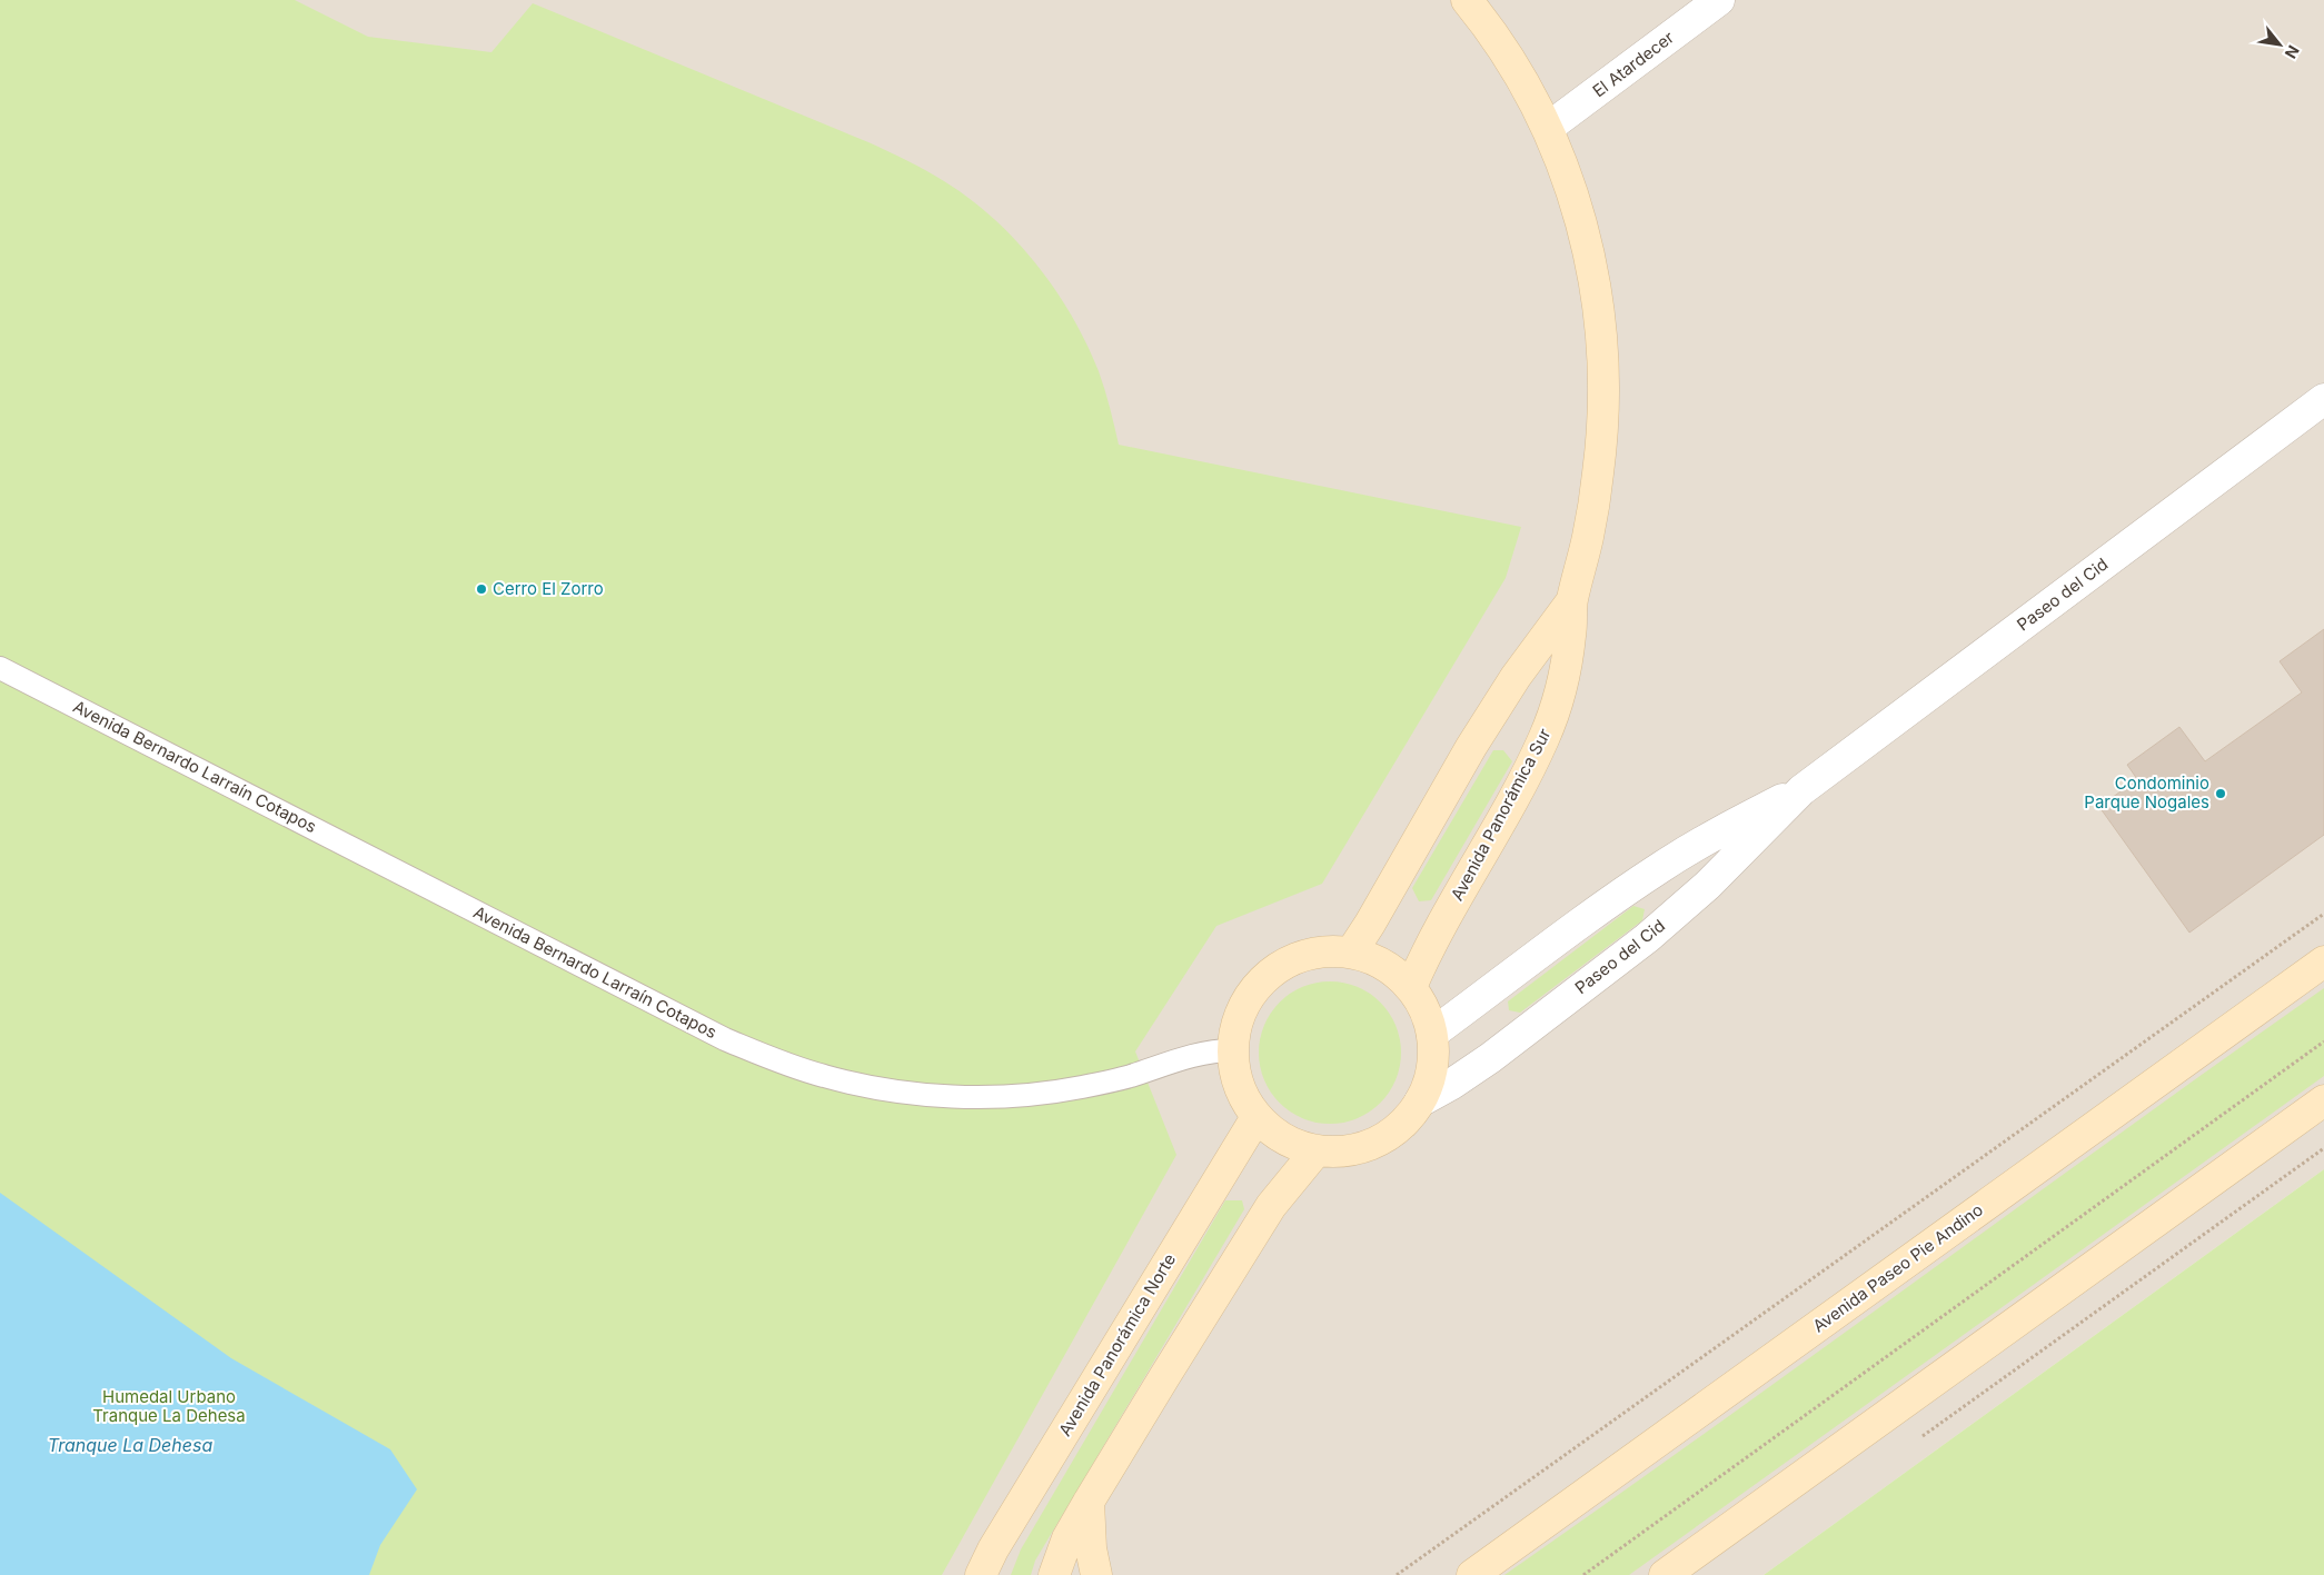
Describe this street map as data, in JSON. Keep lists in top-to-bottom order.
{
  "streets": {
    "street": [
      "El Atardecer",
      "Paseo del Cid",
      "Avenida Panorámica Sur",
      "Avenida Paseo Pie Andino",
      "Avenida Panorámica Norte"
    ],
    "lane": ["Avenida Bernardo Larraín Cotapos"]
  },
  "crossings": [
    ["El Atardecer", "Avenida Panorámica Sur"]
  ],
  "water": ["Tranque La Dehesa"],
  "parks": ["Humedal Urbano Tranque La Dehesa"],
  "places": ["Cerro El Zorro", "Condominio Parque Nogales"],
  "north": "bottom right"
}
